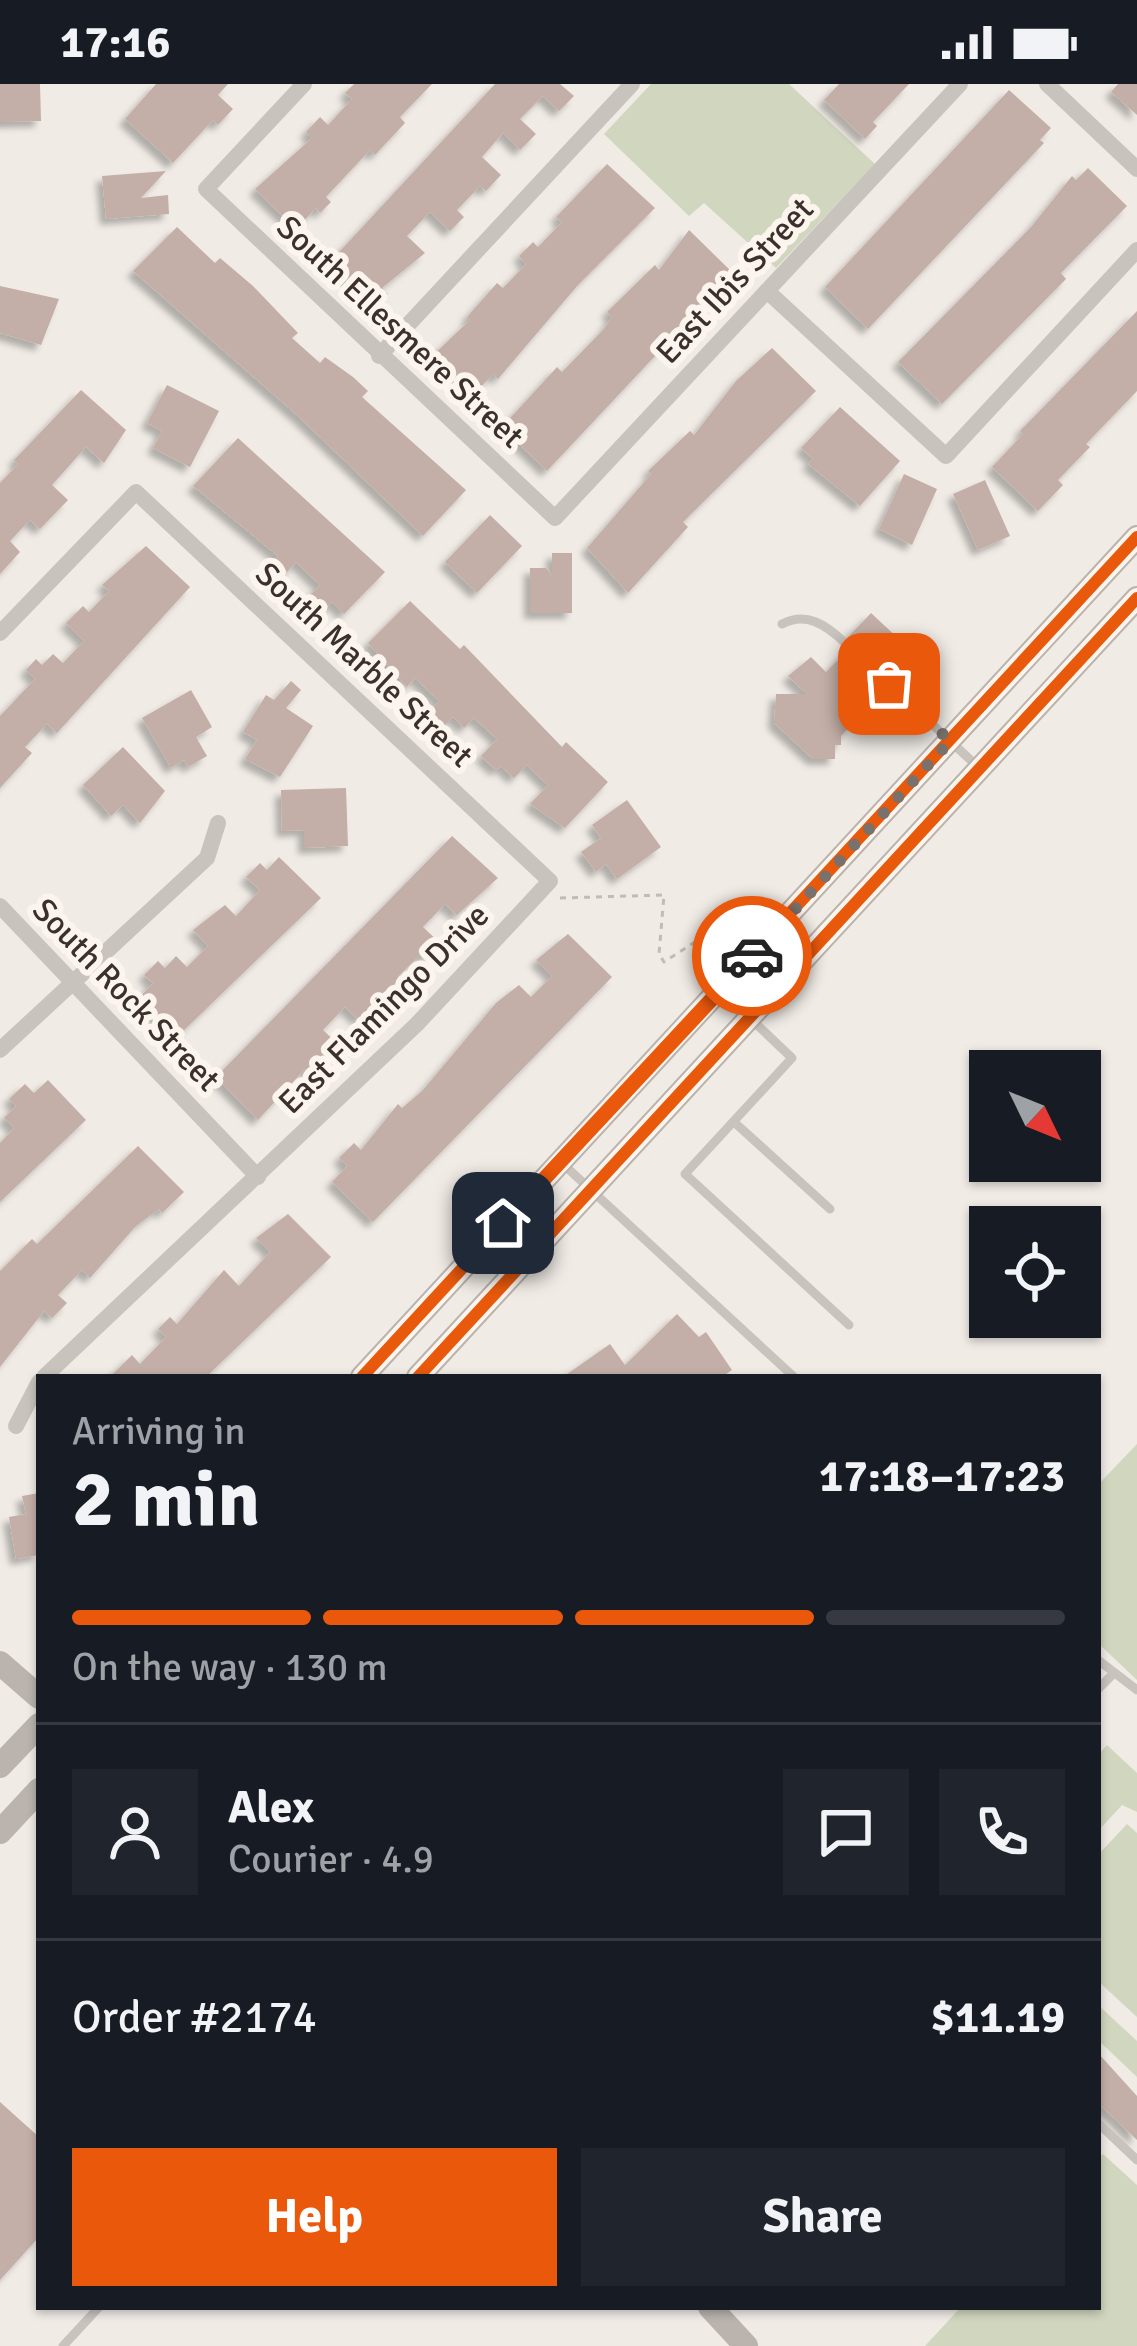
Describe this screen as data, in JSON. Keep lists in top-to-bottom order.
{
  "streets": {
    "street": [
      "East Ibis Street",
      "South Ellesmere Street",
      "South Marble Street",
      "South Rock Street",
      "East Flamingo Drive"
    ]
  },
  "crossings": [
    ["East Ibis Street", "South Ellesmere Street"],
    ["South Marble Street", "East Flamingo Drive"],
    ["South Rock Street", "East Flamingo Drive"]
  ],
  "north": "bottom right",
  "page": {
    "status": "17:16",
    "heading": ["2 min", "Arriving in", "17:18–17:23"],
    "panel": [
      "Alex",
      "Courier · 4.9",
      "Order #2174",
      "$11.19"
    ],
    "bar": "On the way · 130 m",
    "buttons": ["Help", "Share"]
  }
}
